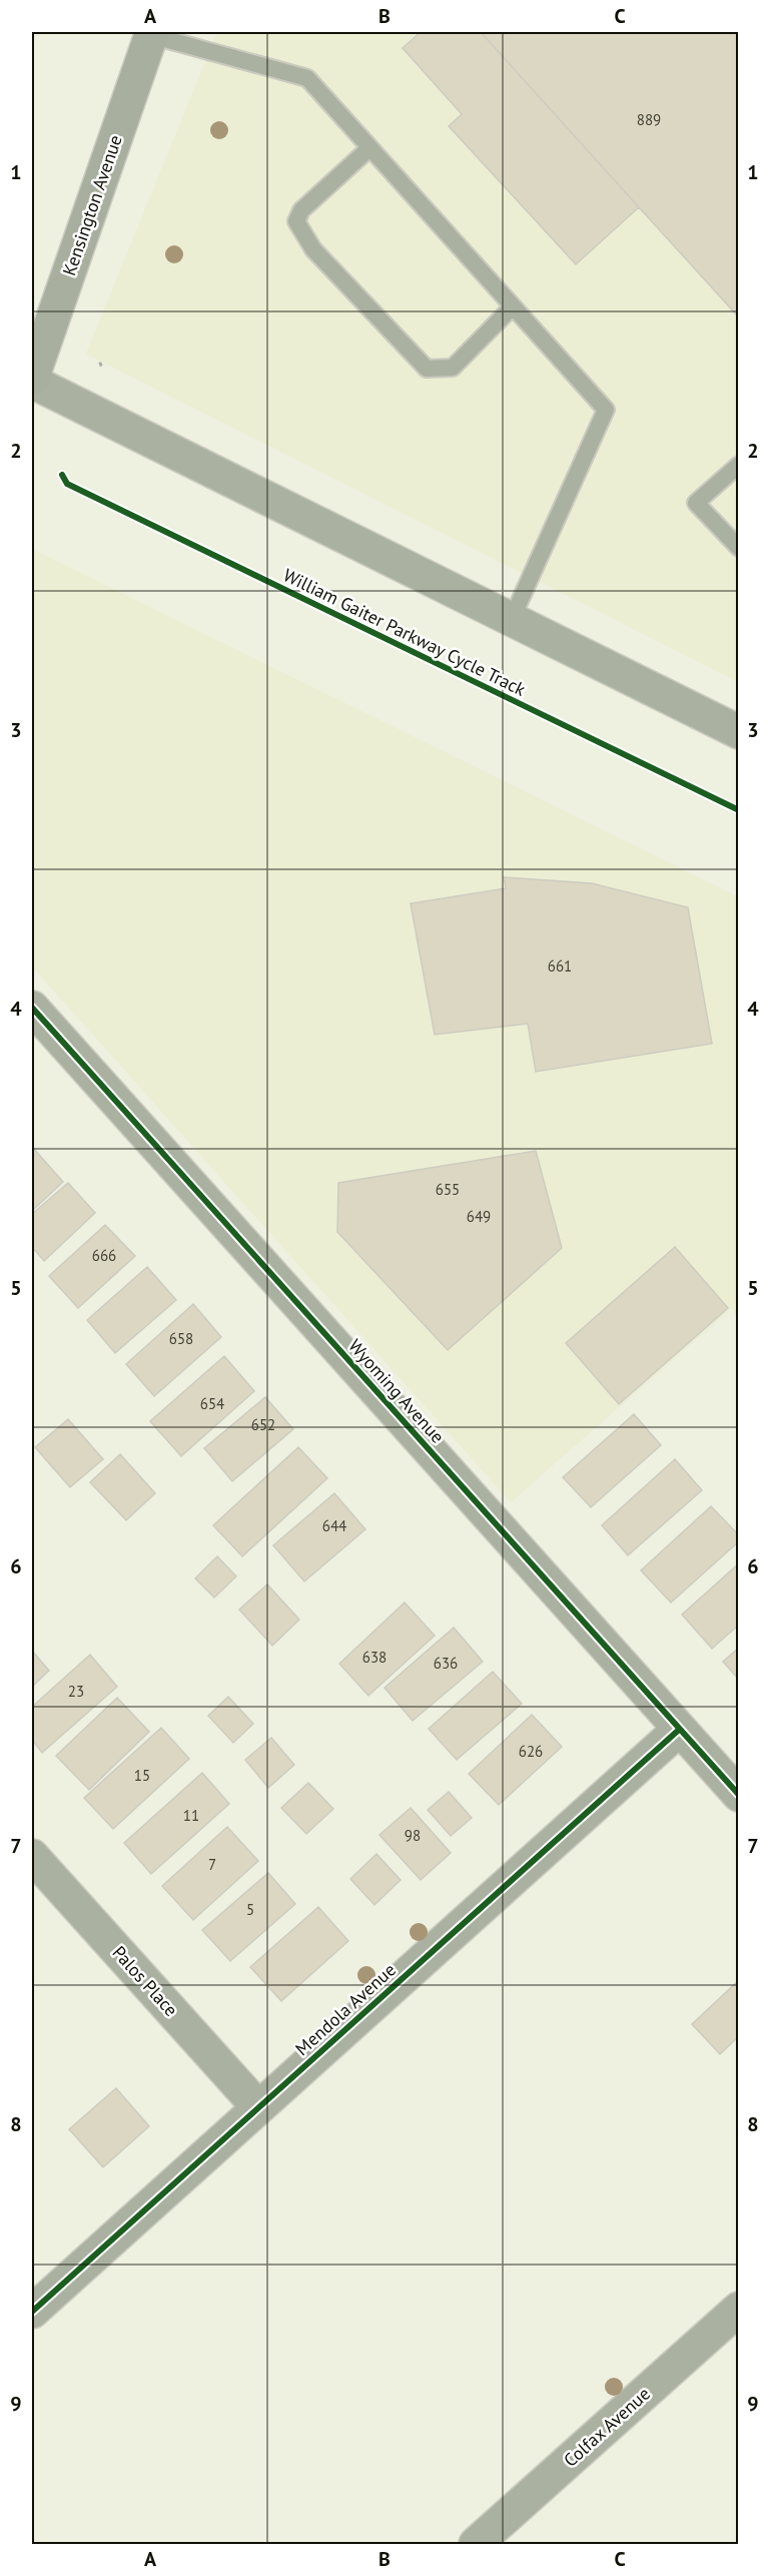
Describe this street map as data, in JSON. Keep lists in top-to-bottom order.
{
  "streets": {
    "street": [
      "Kensington Avenue",
      "Wyoming Avenue",
      "Palos Place",
      "Mendola Avenue",
      "Colfax Avenue"
    ],
    "cycle path": ["William Gaiter Parkway Cycle Track"]
  },
  "crossings": [
    ["Wyoming Avenue", "Mendola Avenue"],
    ["Palos Place", "Mendola Avenue"]
  ],
  "house_numbers": [
    "889",
    "661",
    "655",
    "649",
    "666",
    "658",
    "654",
    "652",
    "644",
    "638",
    "636",
    "23",
    "626",
    "15",
    "11",
    "98",
    "7",
    "5"
  ],
  "grid": {
    "columns": ["A", "B", "C"],
    "rows": [
      "1",
      "2",
      "3",
      "4",
      "5",
      "6",
      "7",
      "8",
      "9"
    ]
  }
}
